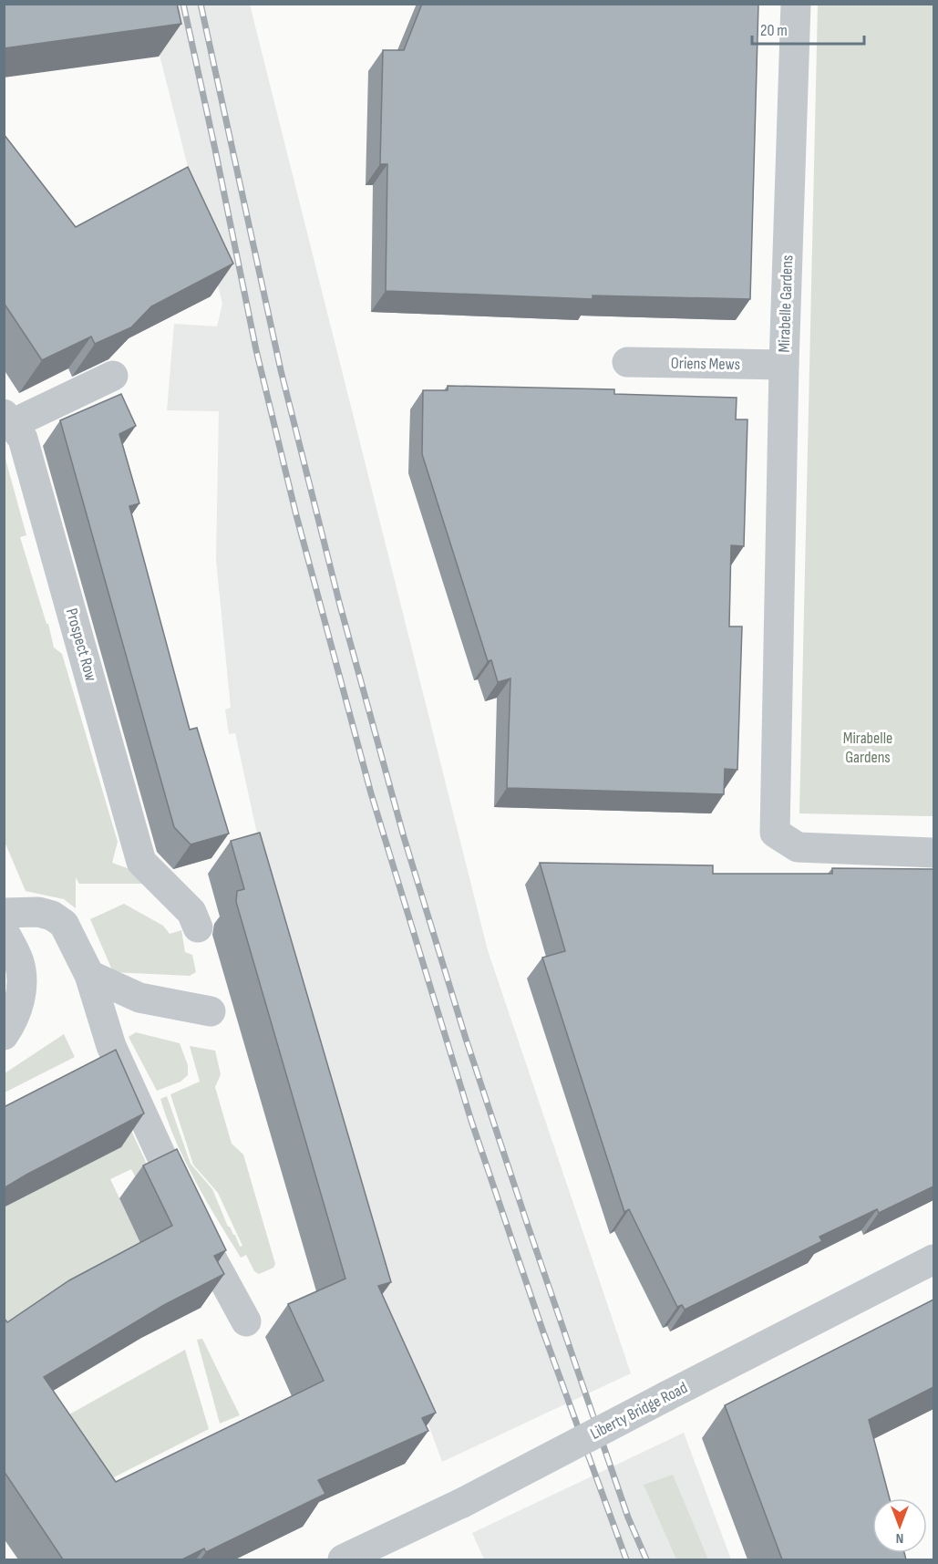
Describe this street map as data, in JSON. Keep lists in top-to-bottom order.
{
  "streets": {
    "street": [
      "Mirabelle Gardens",
      "Oriens Mews",
      "Prospect Row",
      "Liberty Bridge Road"
    ]
  },
  "crossings": [
    ["Mirabelle Gardens", "Oriens Mews"]
  ],
  "parks": ["Mirabelle Gardens"],
  "scale_bar": "20 m",
  "north": "bottom"
}
